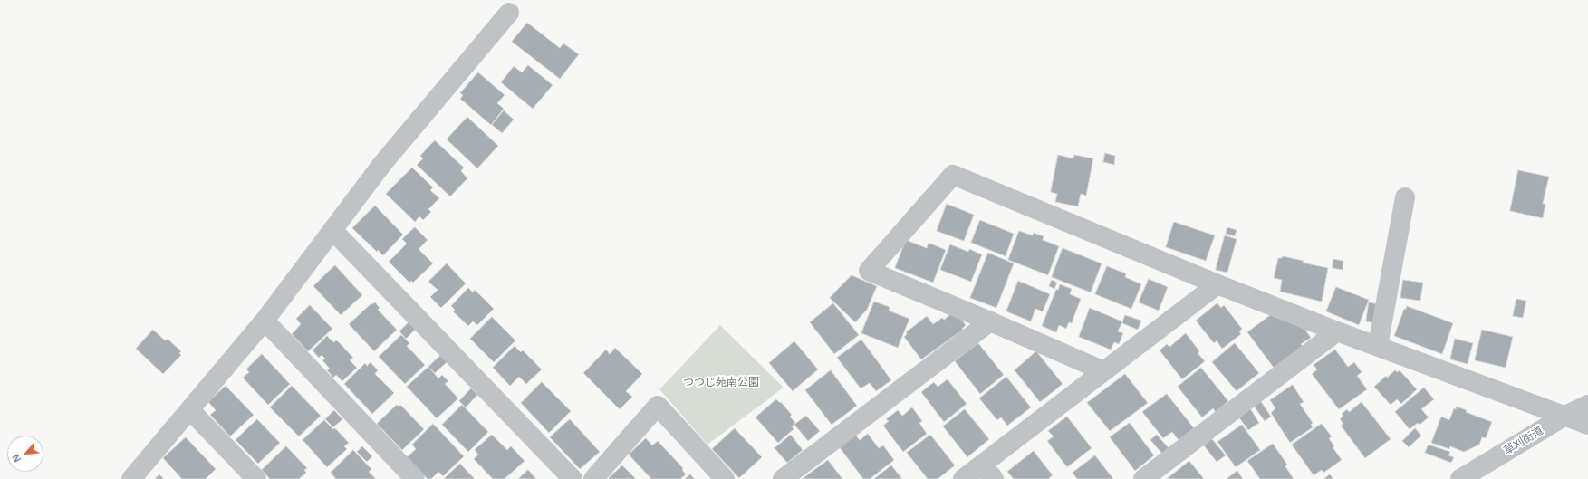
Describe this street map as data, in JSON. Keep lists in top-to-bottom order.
{
  "streets": {
    "street": ["草刈街道"]
  },
  "parks": ["つつじ苑南公園"],
  "north": "bottom left"
}
